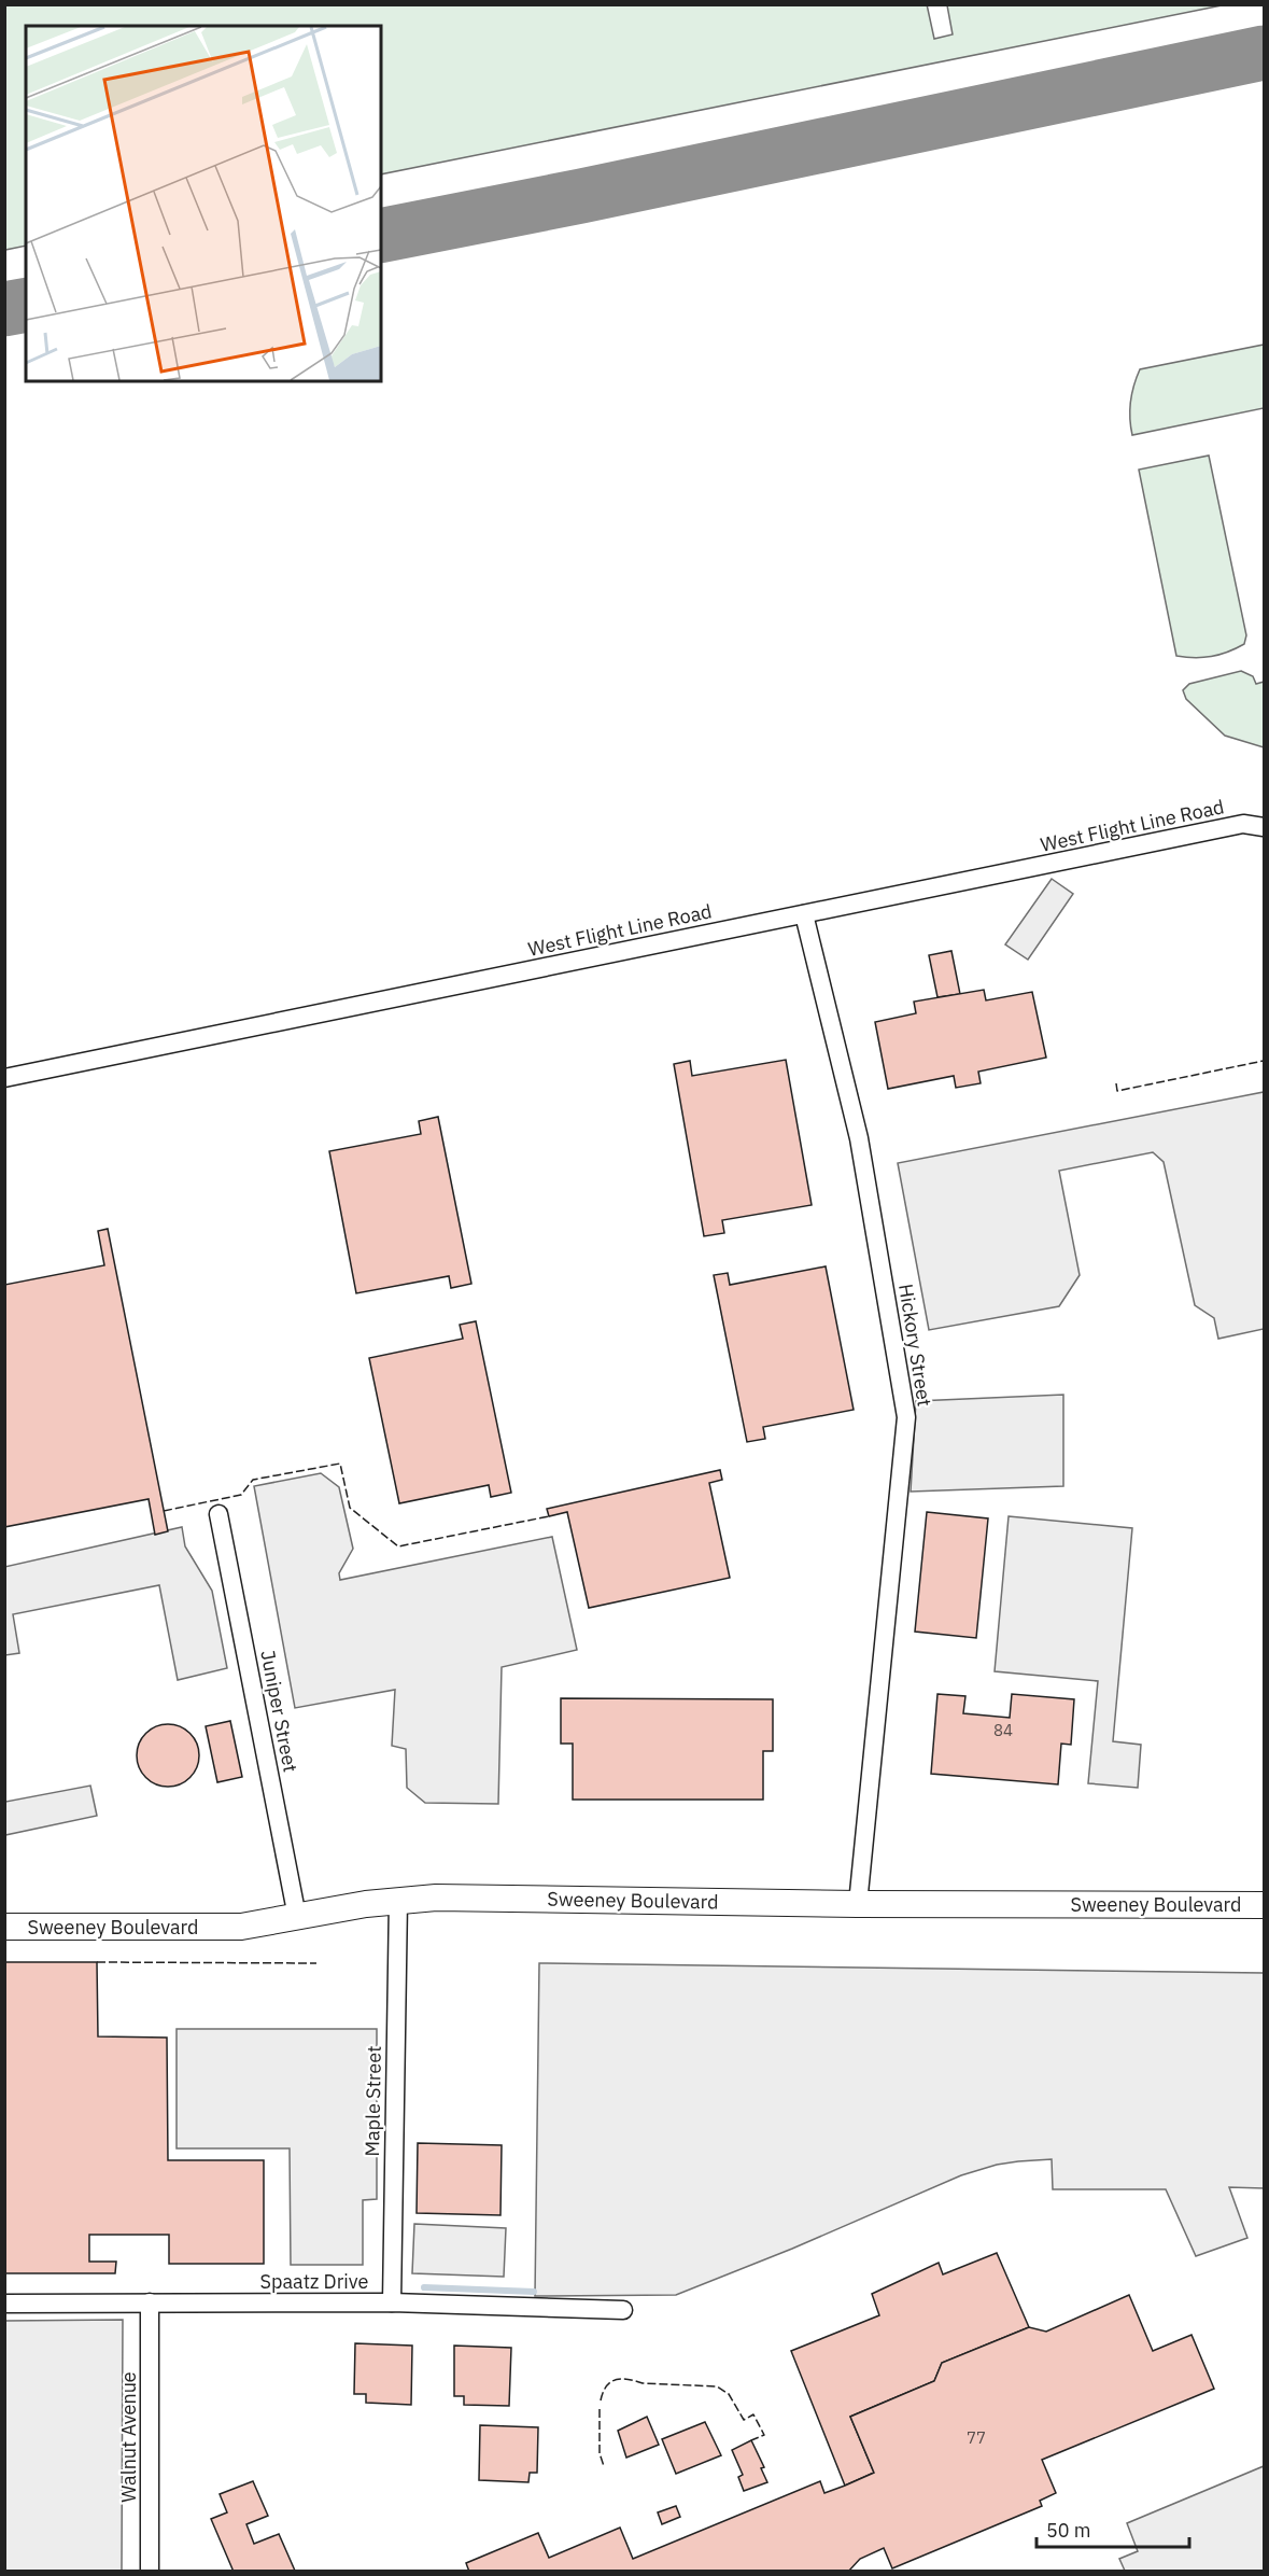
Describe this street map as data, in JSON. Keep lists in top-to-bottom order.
{
  "streets": {
    "main road": ["Sweeney Boulevard"],
    "street": [
      "West Flight Line Road",
      "Hickory Street",
      "Juniper Street",
      "Maple Street",
      "Spaatz Drive",
      "Walnut Avenue"
    ]
  },
  "crossings": [
    ["West Flight Line Road", "Hickory Street"],
    ["Hickory Street", "Sweeney Boulevard"],
    ["Juniper Street", "Sweeney Boulevard"],
    ["Sweeney Boulevard", "Maple Street"],
    ["Maple Street", "Spaatz Drive"],
    ["Spaatz Drive", "Walnut Avenue"]
  ],
  "house_numbers": ["84", "77"],
  "scale_bar": "50 m"
}
